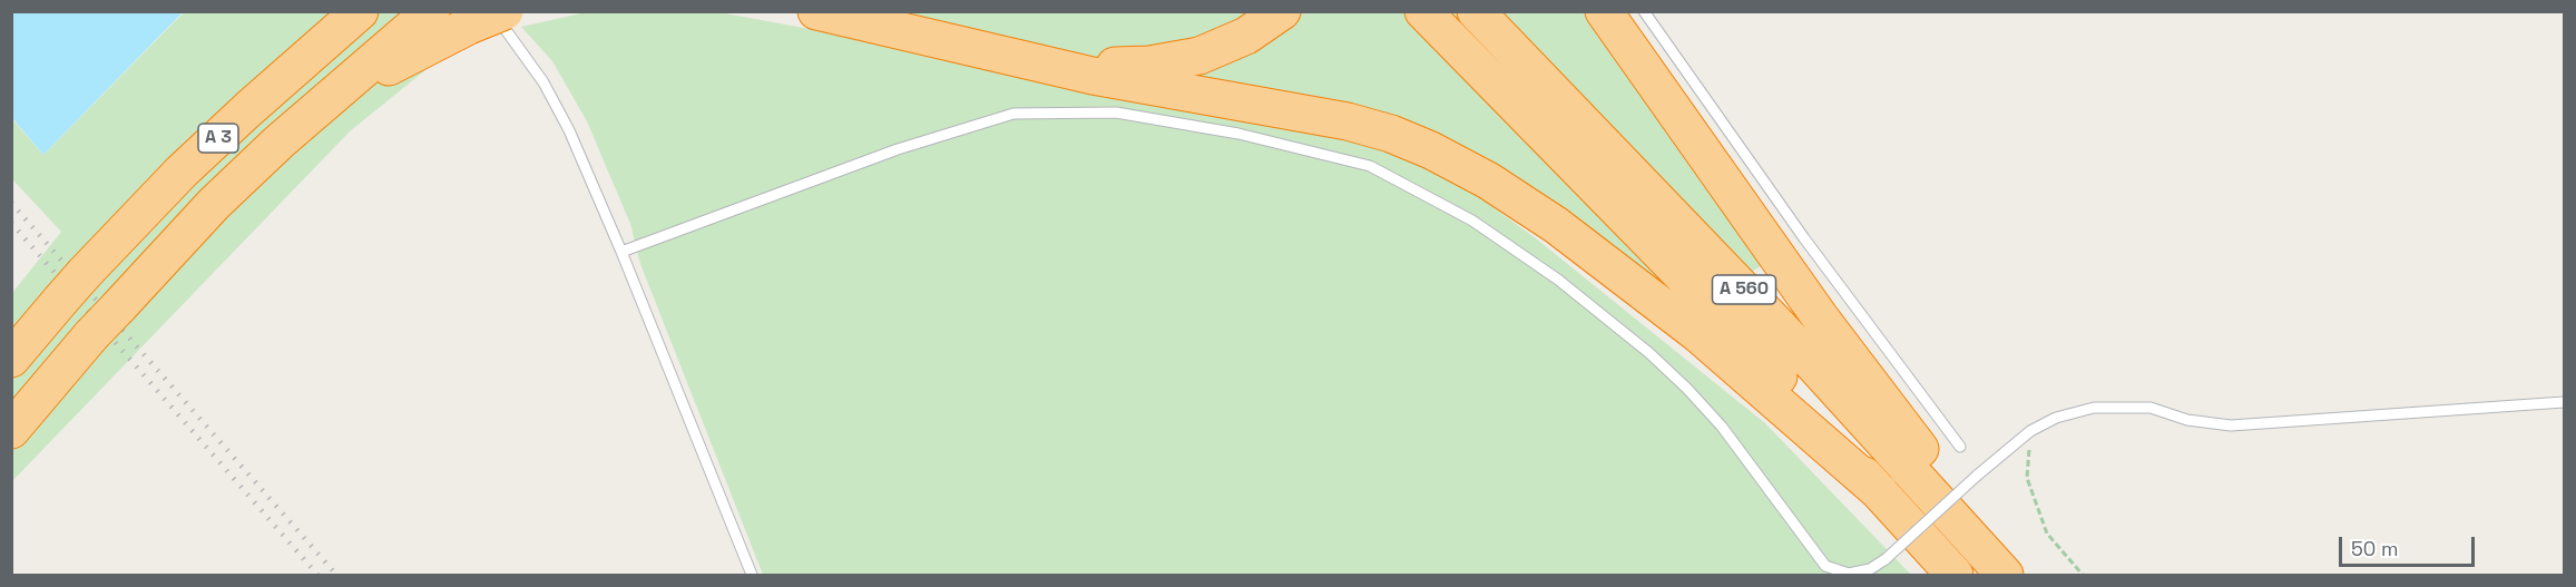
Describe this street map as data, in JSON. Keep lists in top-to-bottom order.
{
  "streets": {
    "highway": ["A 3", "A 560"]
  },
  "scale_bar": "50 m"
}
